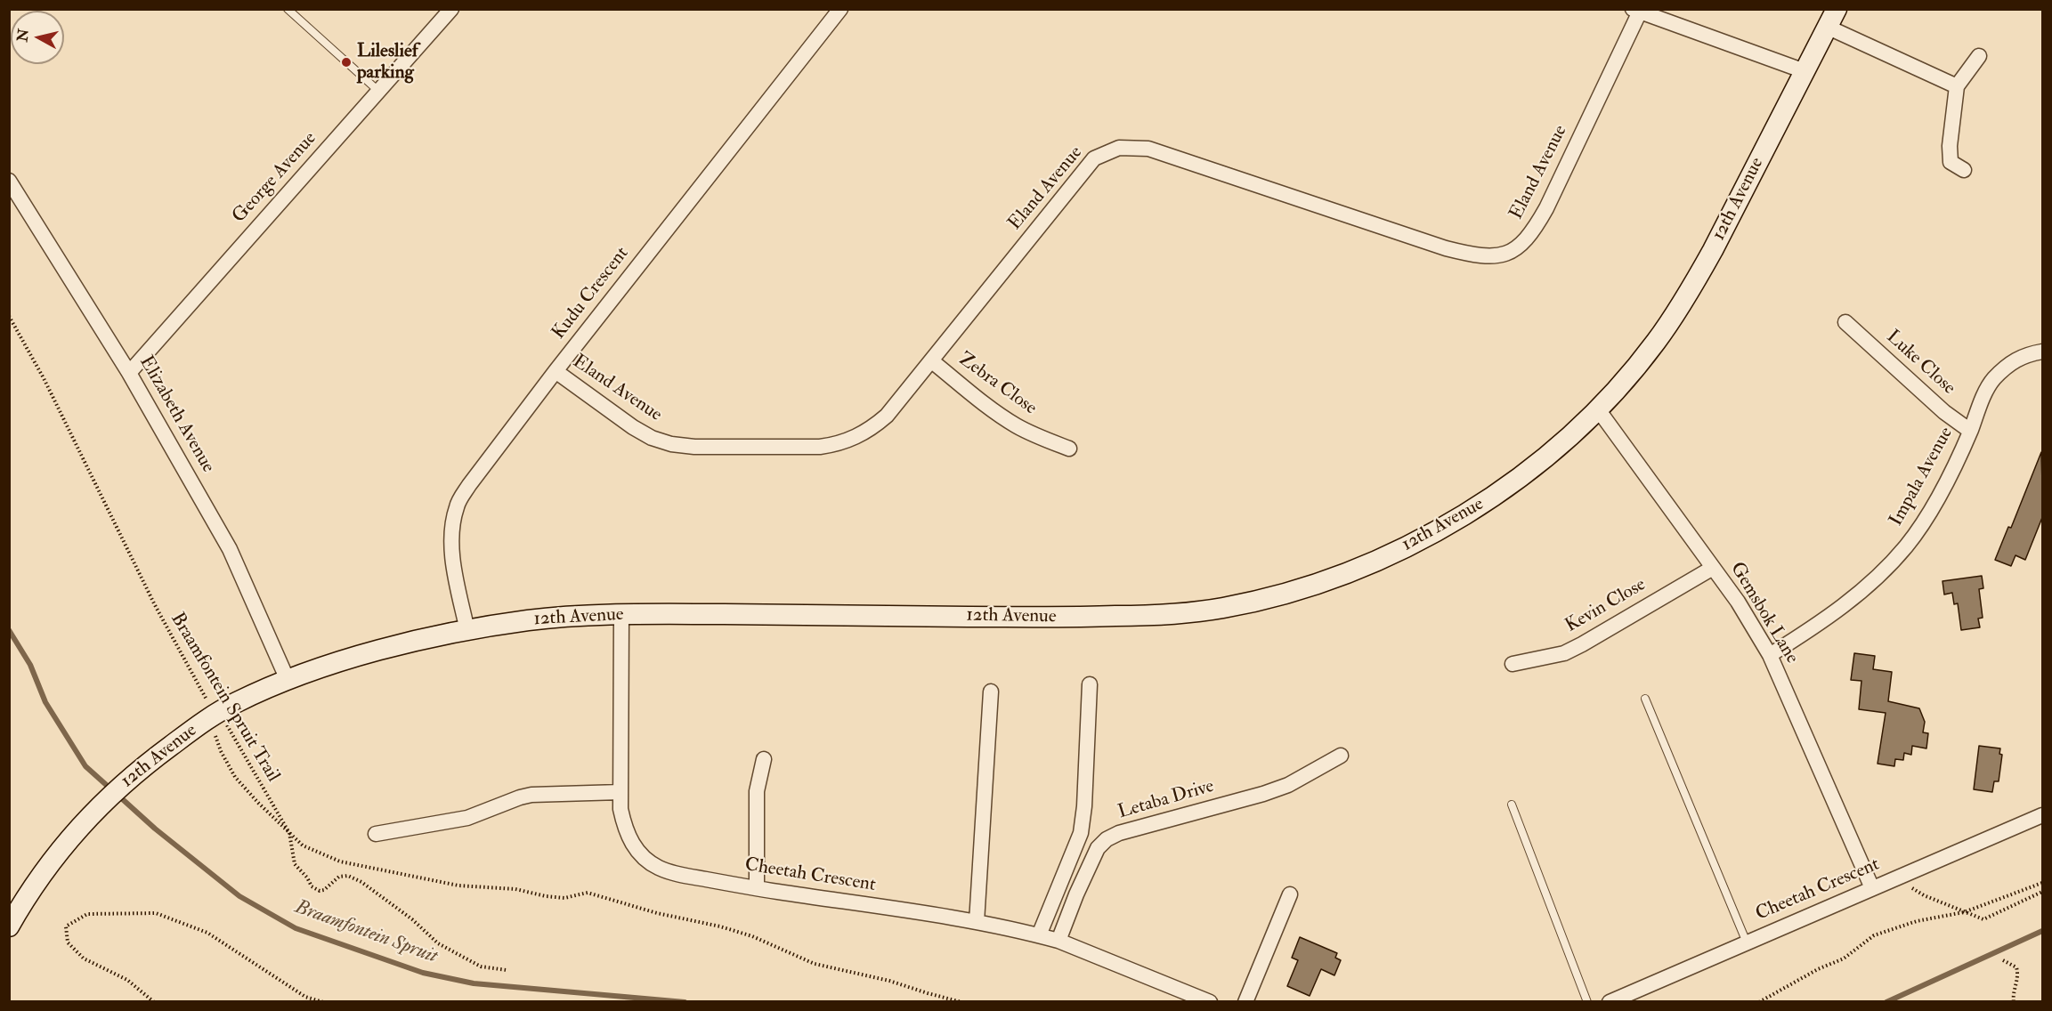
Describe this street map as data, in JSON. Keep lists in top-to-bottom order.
{
  "streets": {
    "street": [
      "Eland Avenue",
      "George Avenue",
      "12th Avenue",
      "Kudu Crescent",
      "Luke Close",
      "Zebra Close",
      "Elizabeth Avenue",
      "Impala Avenue",
      "Kevin Close",
      "Gemsbok Lane",
      "Letaba Drive",
      "Cheetah Crescent"
    ],
    "path": ["Braamfontein Spruit Trail"]
  },
  "crossings": [
    ["Eland Avenue", "Kudu Crescent"],
    ["Eland Avenue", "Zebra Close"],
    ["George Avenue", "Elizabeth Avenue"],
    ["12th Avenue", "Kudu Crescent"],
    ["12th Avenue", "Elizabeth Avenue"],
    ["12th Avenue", "Gemsbok Lane"],
    ["12th Avenue", "Braamfontein Spruit Trail"],
    ["12th Avenue", "Cheetah Crescent"],
    ["Luke Close", "Impala Avenue"],
    ["Impala Avenue", "Gemsbok Lane"],
    ["Kevin Close", "Gemsbok Lane"],
    ["Gemsbok Lane", "Cheetah Crescent"],
    ["Letaba Drive", "Cheetah Crescent"]
  ],
  "water": ["Braamfontein Spruit"],
  "places": ["Lileslief parking"],
  "north": "left"
}
